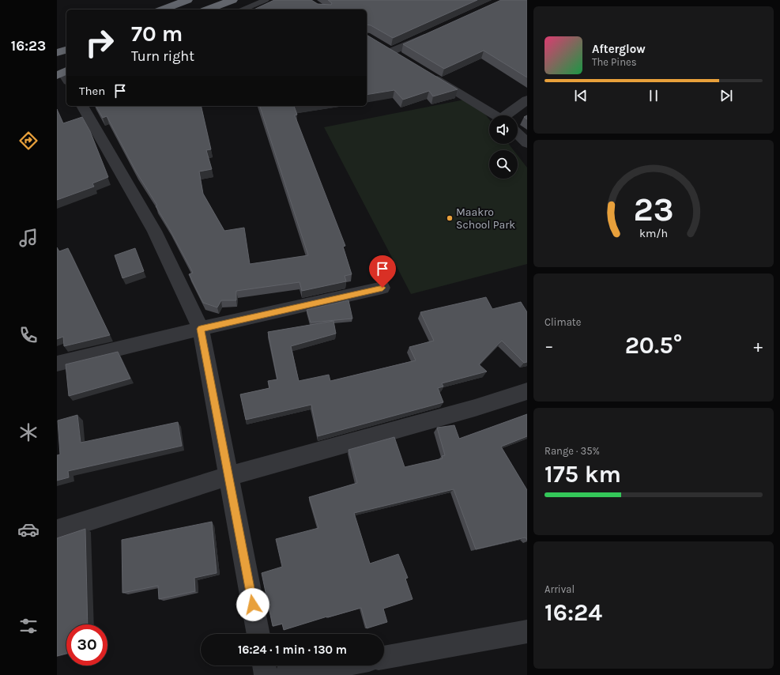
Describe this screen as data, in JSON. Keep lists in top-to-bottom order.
{
  "places": ["Maakro School Park"],
  "page": {
    "tabs": "16:23",
    "turn": ["70 m", "Turn right"],
    "song": ["Afterglow", "The Pines"],
    "then": "Then",
    "tile": [
      "Climate",
      ["Range · 35%", "175 km"],
      ["Arrival", "16:24"]
    ],
    "heat": ["−", "20.5°", "+"],
    "limit": "30",
    "trip": "16:24 · 1 min · 130 m",
    "gauge": ["23", "km/h"]
  }
}
